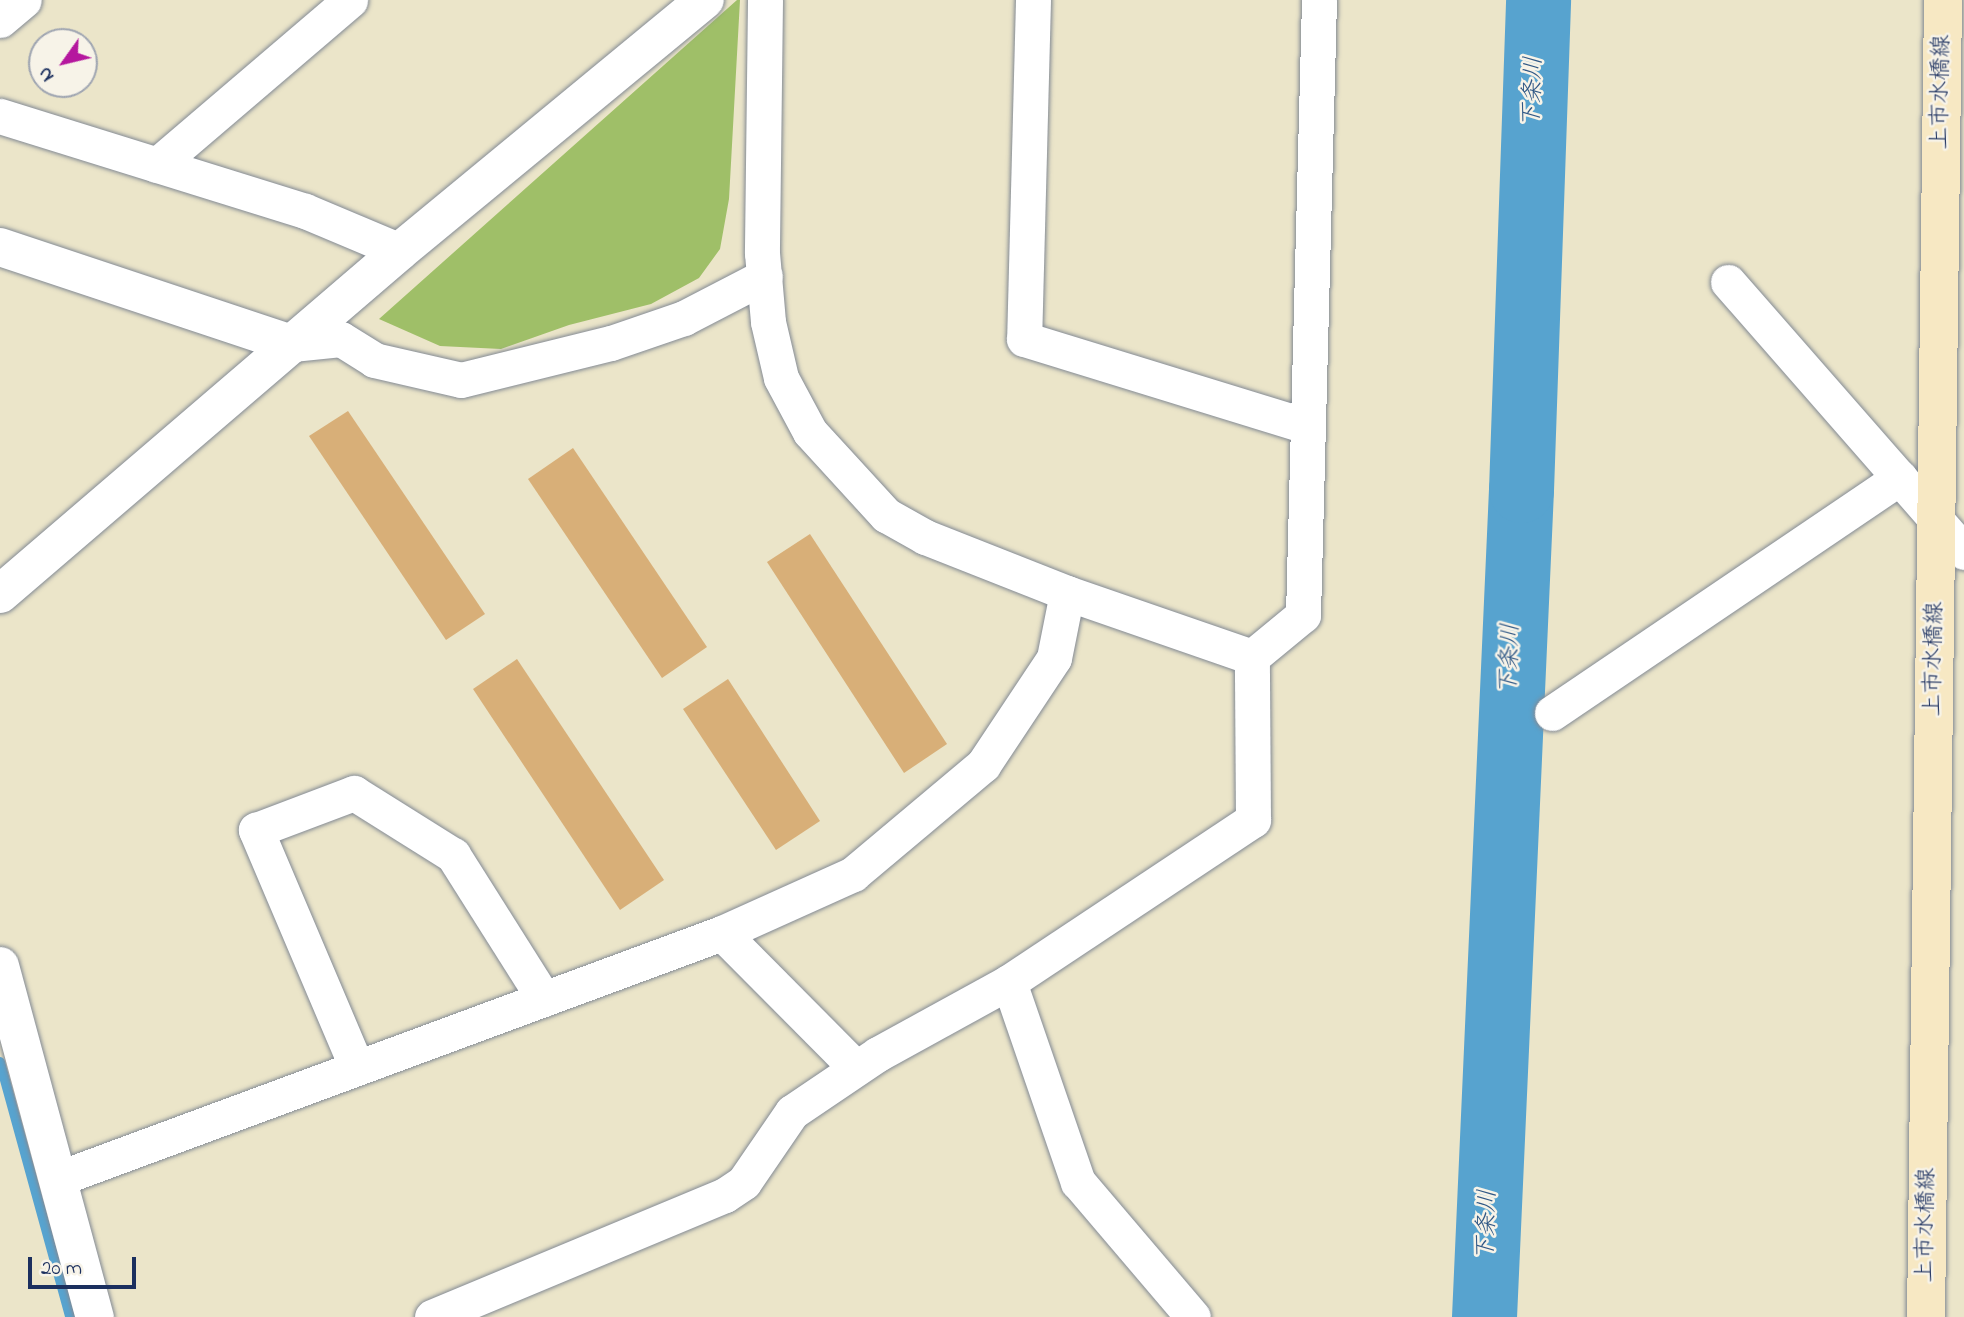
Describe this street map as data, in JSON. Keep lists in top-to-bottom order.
{
  "streets": {
    "main road": ["上市水橋線"]
  },
  "water": ["下条川"],
  "scale_bar": "20 m",
  "north": "bottom left"
}
